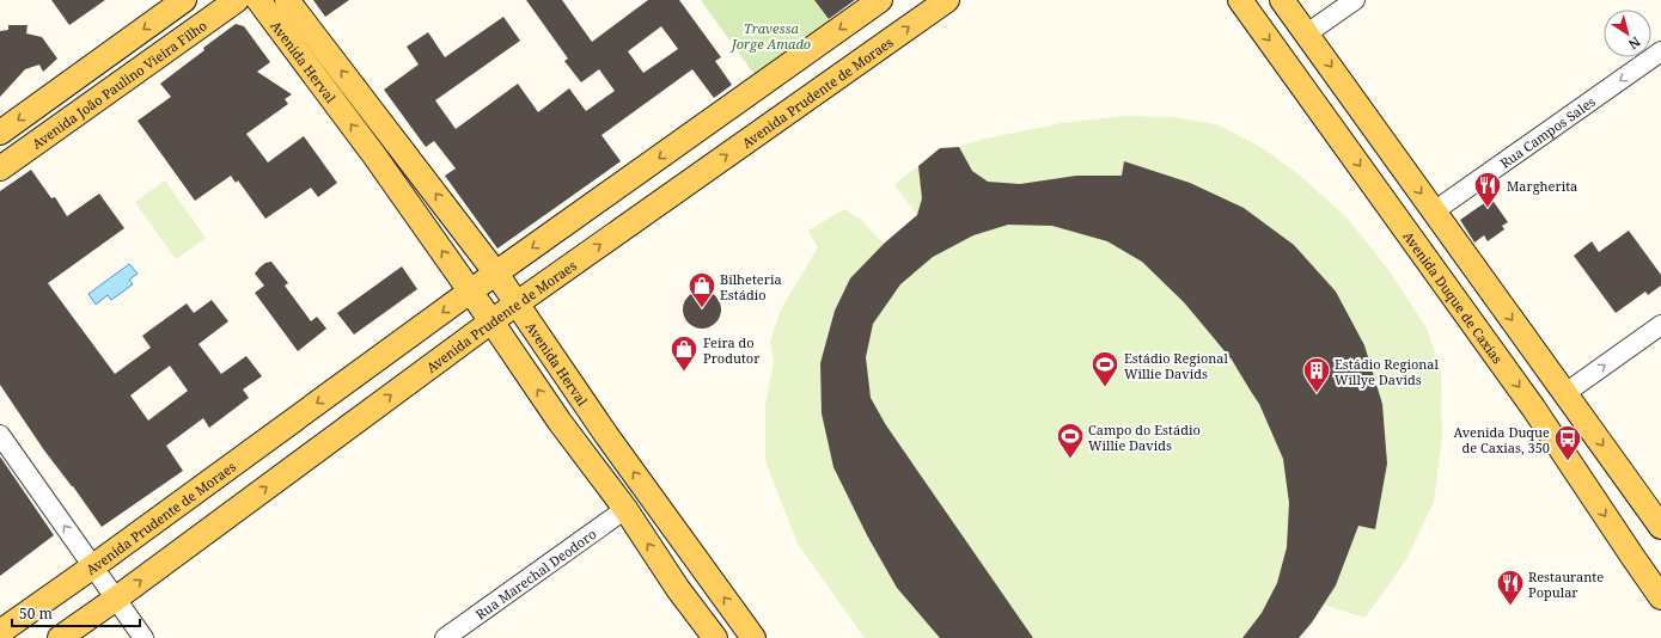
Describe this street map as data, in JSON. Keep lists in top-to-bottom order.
{
  "streets": {
    "main road": [
      "Avenida Herval",
      "Avenida João Paulino Vieira Filho",
      "Avenida Prudente de Moraes",
      "Avenida Duque de Caxias"
    ],
    "street": ["Rua Campos Sales", "Rua Marechal Deodoro"]
  },
  "crossings": [
    ["Avenida Herval", "Avenida Prudente de Moraes"],
    ["Avenida Herval", "Rua Marechal Deodoro"]
  ],
  "one_way": ["Avenida Herval", "Rua Campos Sales"],
  "parks": ["Travessa Jorge Amado"],
  "places": {
    "restaurant": ["Margherita", "Restaurante Popular"],
    "shop": ["Bilheteria Estádio", "Feira do Produtor"],
    "sports": ["Estádio Regional Willie Davids", "Campo do Estádio Willie Davids"],
    "building": ["Estádio Regional Willye Davids"],
    "bus stop": ["Avenida Duque de Caxias, 350"]
  },
  "scale_bar": "50 m",
  "north": "bottom right"
}
